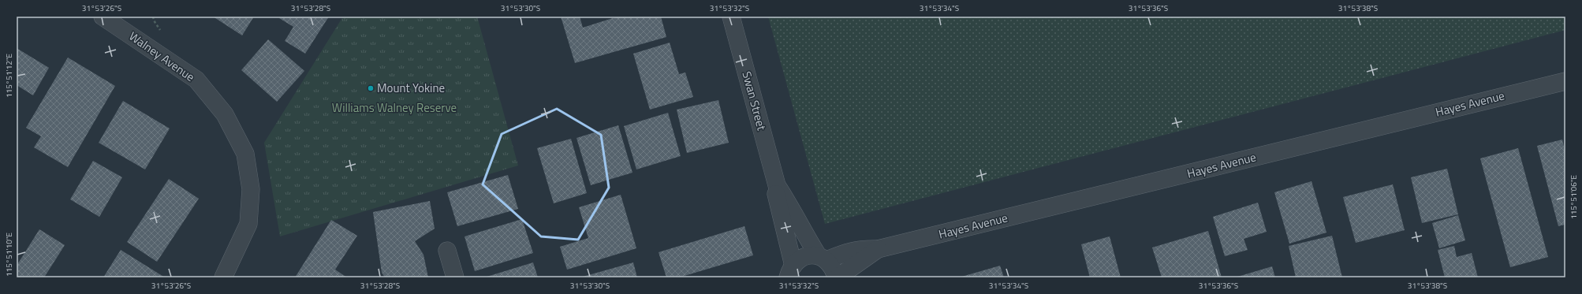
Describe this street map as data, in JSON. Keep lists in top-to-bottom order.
{
  "streets": {
    "street": ["Walney Avenue", "Swan Street", "Hayes Avenue"]
  },
  "crossings": [
    ["Swan Street", "Hayes Avenue"]
  ],
  "parks": ["Williams Walney Reserve"],
  "places": ["Mount Yokine"],
  "coordinates": [
    "31°53'26\"S",
    "31°53'28\"S",
    "31°53'30\"S",
    "31°53'32\"S",
    "31°53'34\"S",
    "31°53'36\"S",
    "31°53'38\"S",
    "115°51'12\"E",
    "115°51'06\"E",
    "115°51'10\"E"
  ]
}
